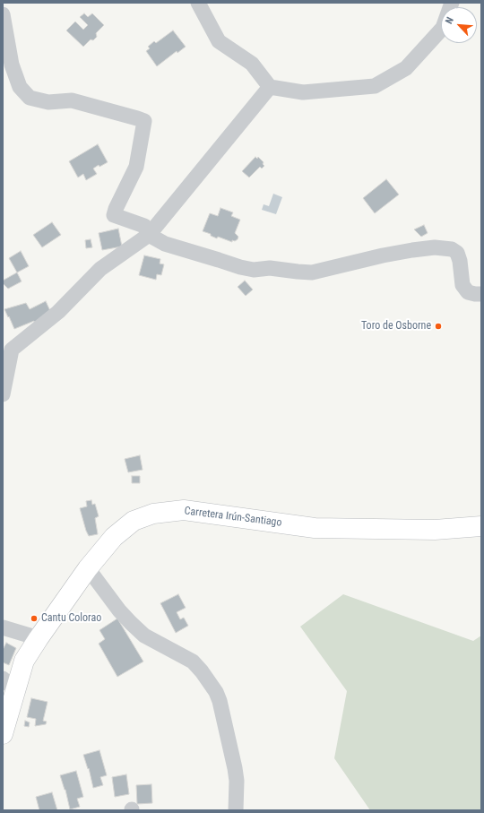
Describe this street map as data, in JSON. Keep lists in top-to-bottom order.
{
  "streets": {
    "highway": ["Carretera Irún-Santiago"]
  },
  "places": ["Toro de Osborne", "Cantu Colorao"],
  "north": "top left"
}
